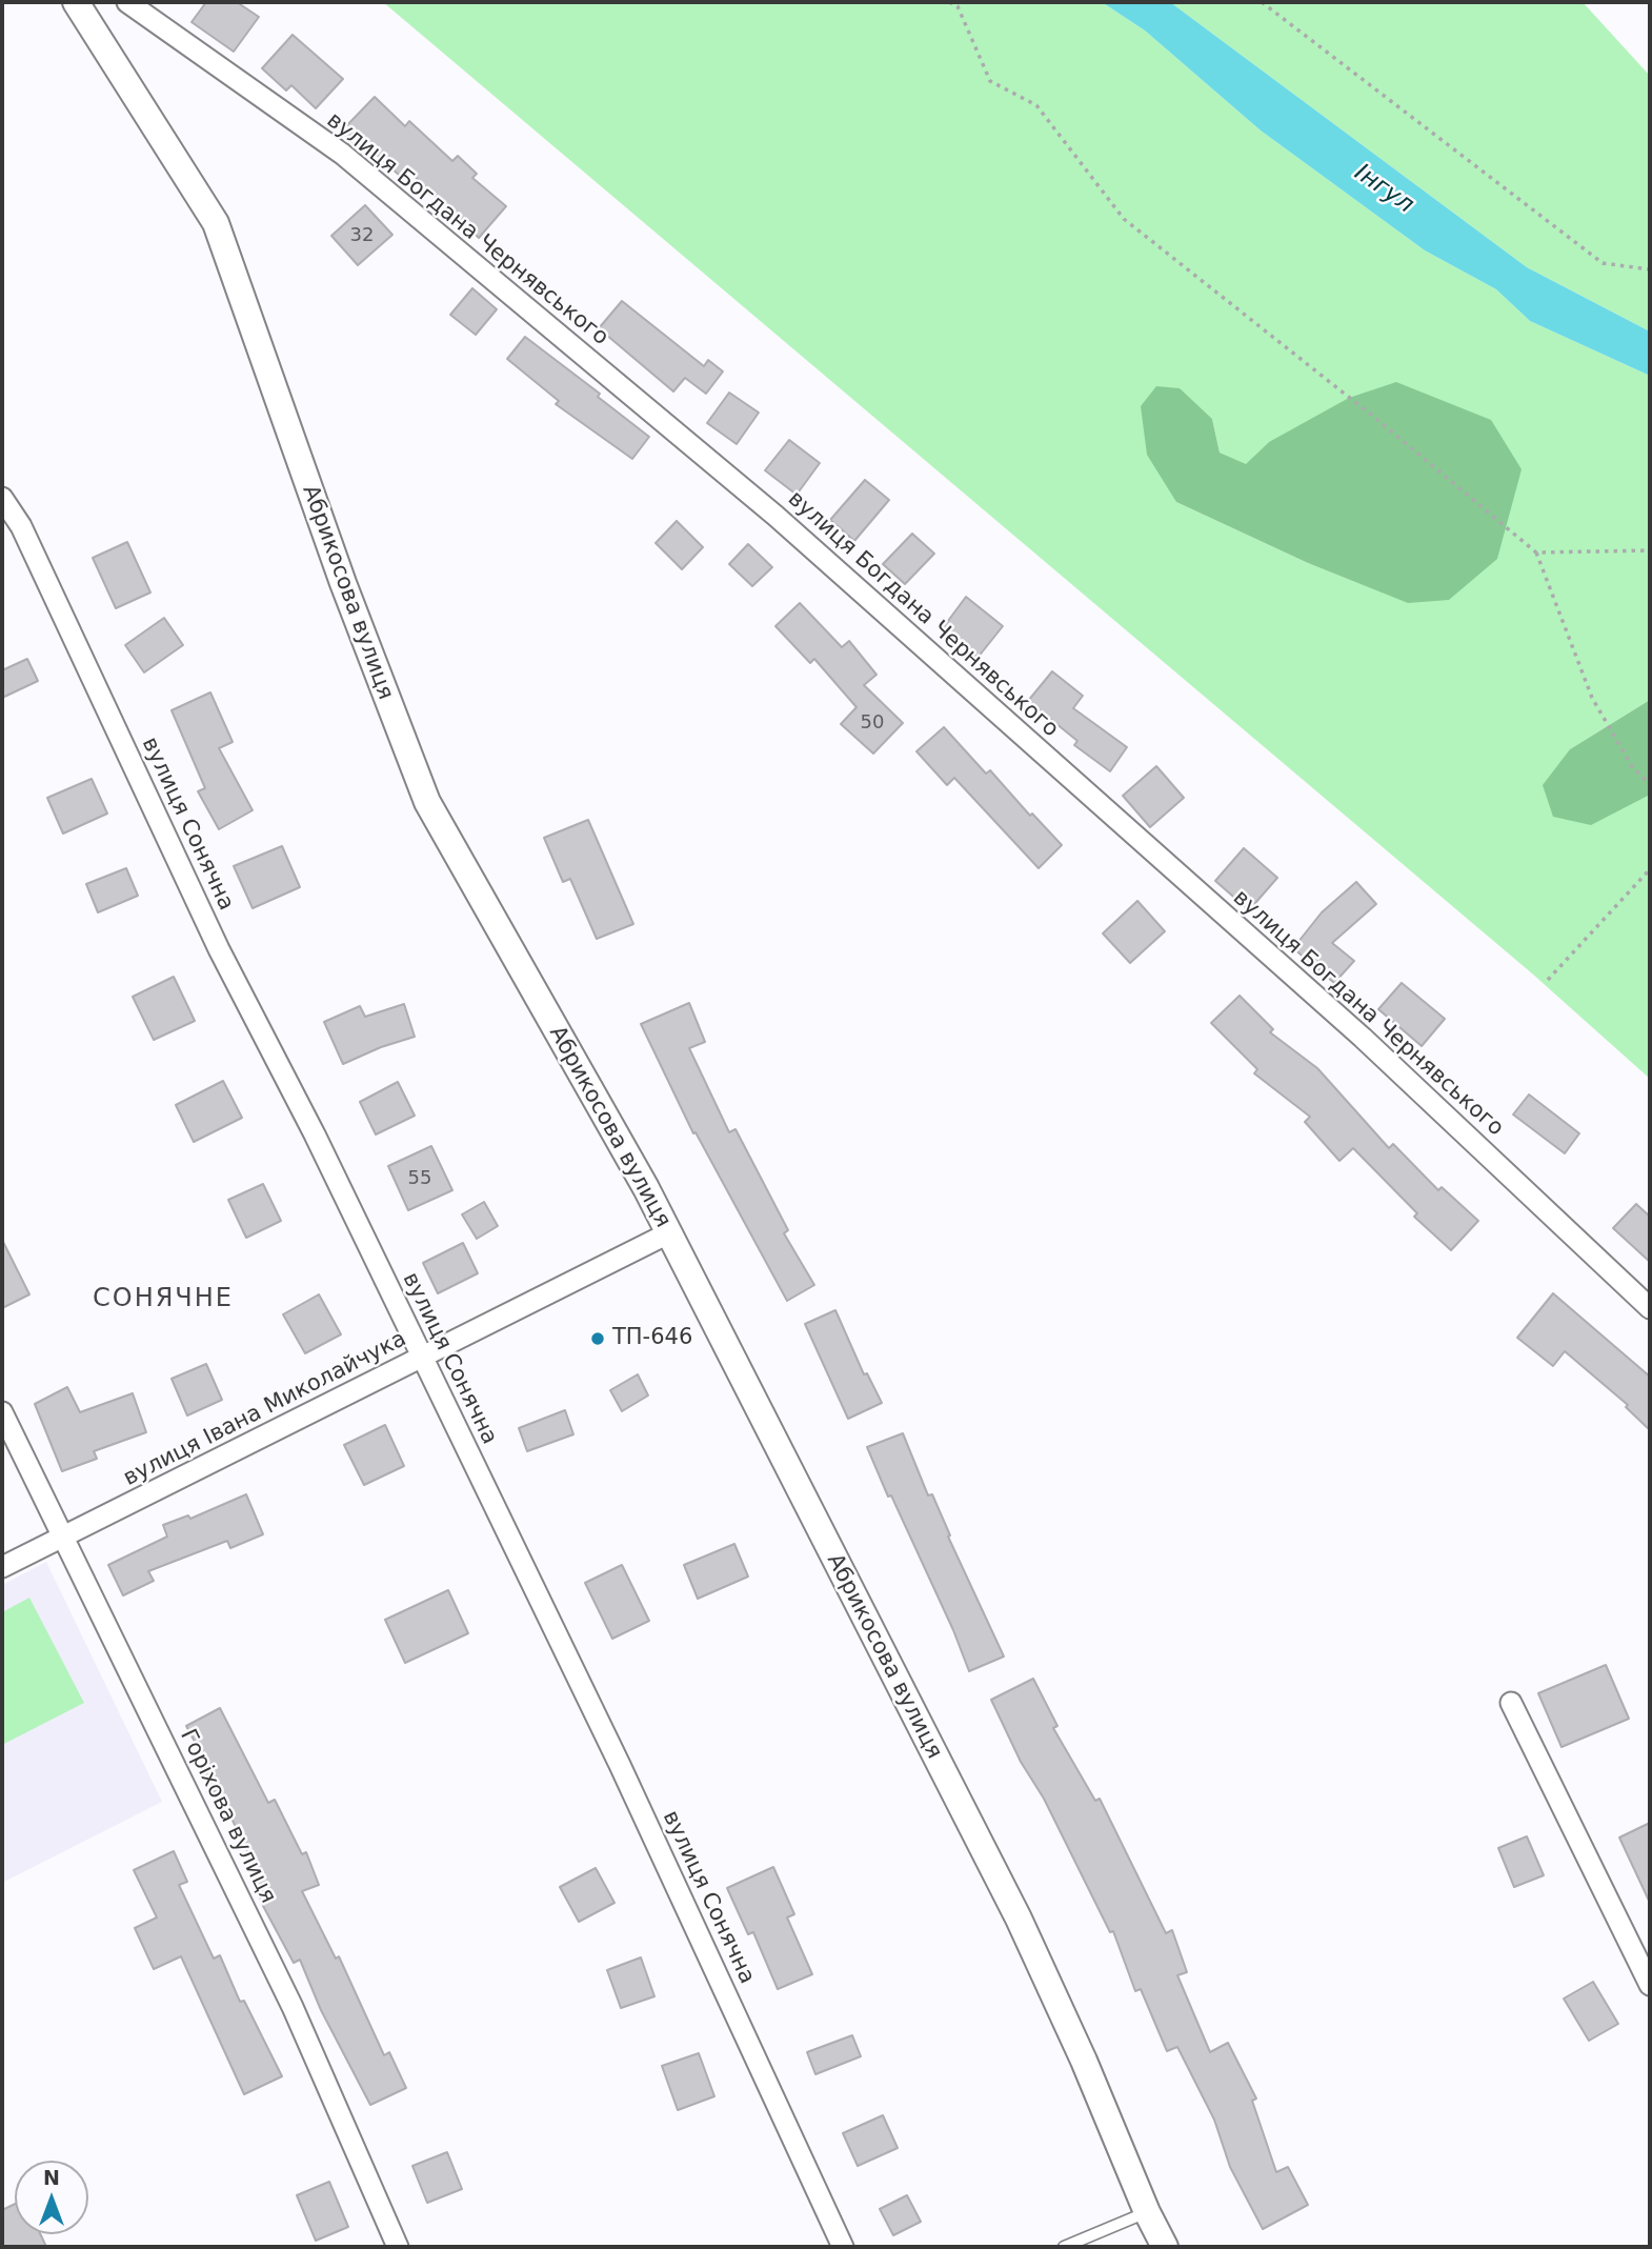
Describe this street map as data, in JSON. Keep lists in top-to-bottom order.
{
  "streets": {
    "street": [
      "вулиця Богдана Чернявського",
      "Абрикосова вулиця",
      "вулиця Сонячна",
      "вулиця Івана Миколайчука",
      "Горіхова вулиця"
    ]
  },
  "crossings": [
    ["Абрикосова вулиця", "вулиця Івана Миколайчука"],
    ["вулиця Сонячна", "вулиця Івана Миколайчука"],
    ["вулиця Івана Миколайчука", "Горіхова вулиця"]
  ],
  "districts": ["СОНЯЧНЕ"],
  "water": ["Інгул"],
  "places": ["ТП-646"],
  "house_numbers": ["32", "50", "55"],
  "north": "top"
}
